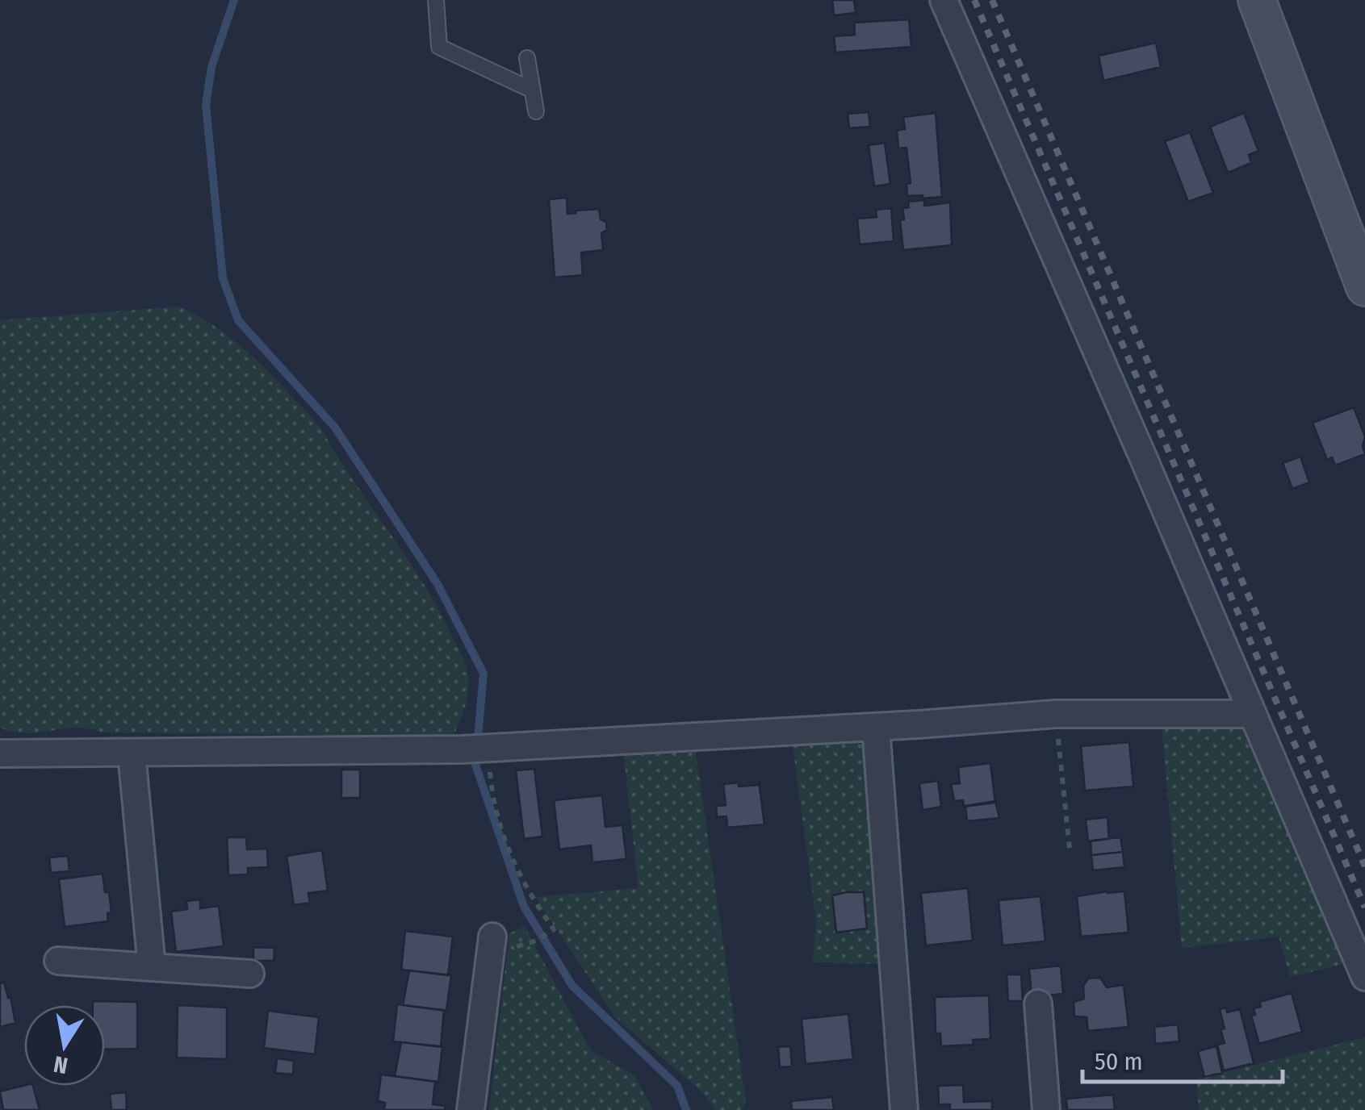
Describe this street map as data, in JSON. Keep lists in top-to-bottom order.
{
  "scale_bar": "50 m",
  "north": "bottom"
}
